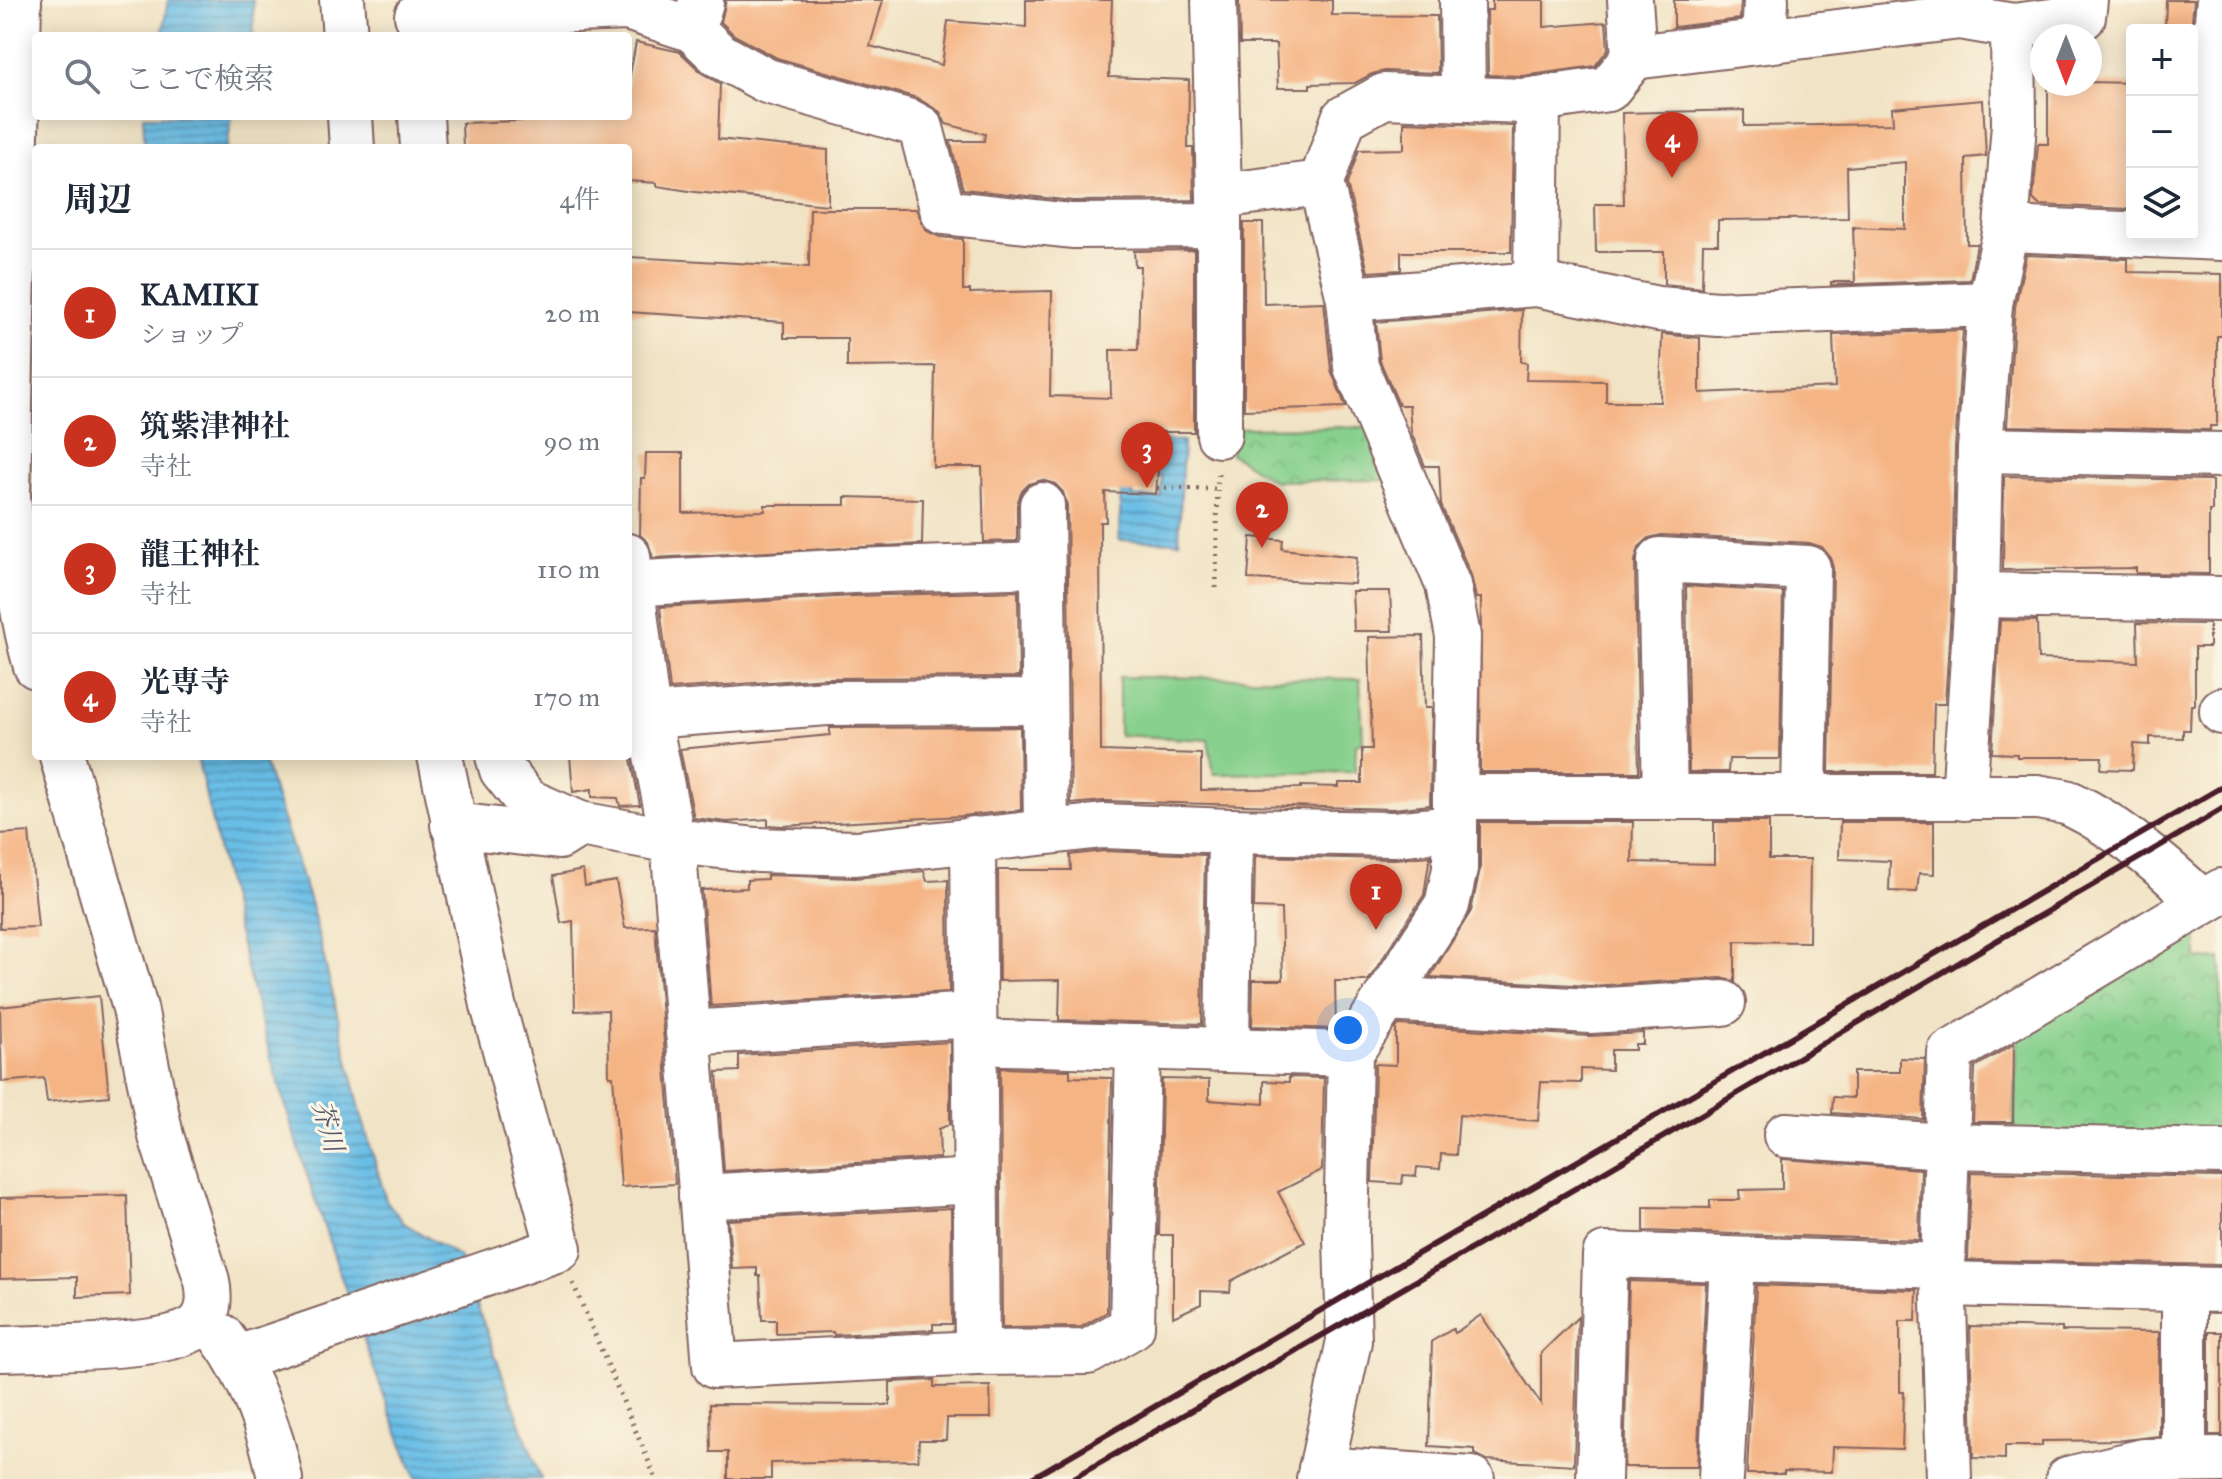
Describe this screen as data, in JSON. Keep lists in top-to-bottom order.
{
  "water": ["芥川"],
  "north": "bottom",
  "page": {
    "map_buttons": ["+", "−"],
    "search": "ここで検索",
    "pins": [
      "4",
      "3",
      "2",
      "1"
    ],
    "heading": ["周辺", "4件"],
    "list": [
      {
        "mark": "1",
        "name": "KAMIKI",
        "note": "ショップ",
        "value": "20 m"
      },
      {
        "mark": "2",
        "name": "筑紫津神社",
        "note": "寺社",
        "value": "90 m"
      },
      {
        "mark": "3",
        "name": "龍王神社",
        "note": "寺社",
        "value": "110 m"
      },
      {
        "mark": "4",
        "name": "光専寺",
        "note": "寺社",
        "value": "170 m"
      }
    ]
  }
}
